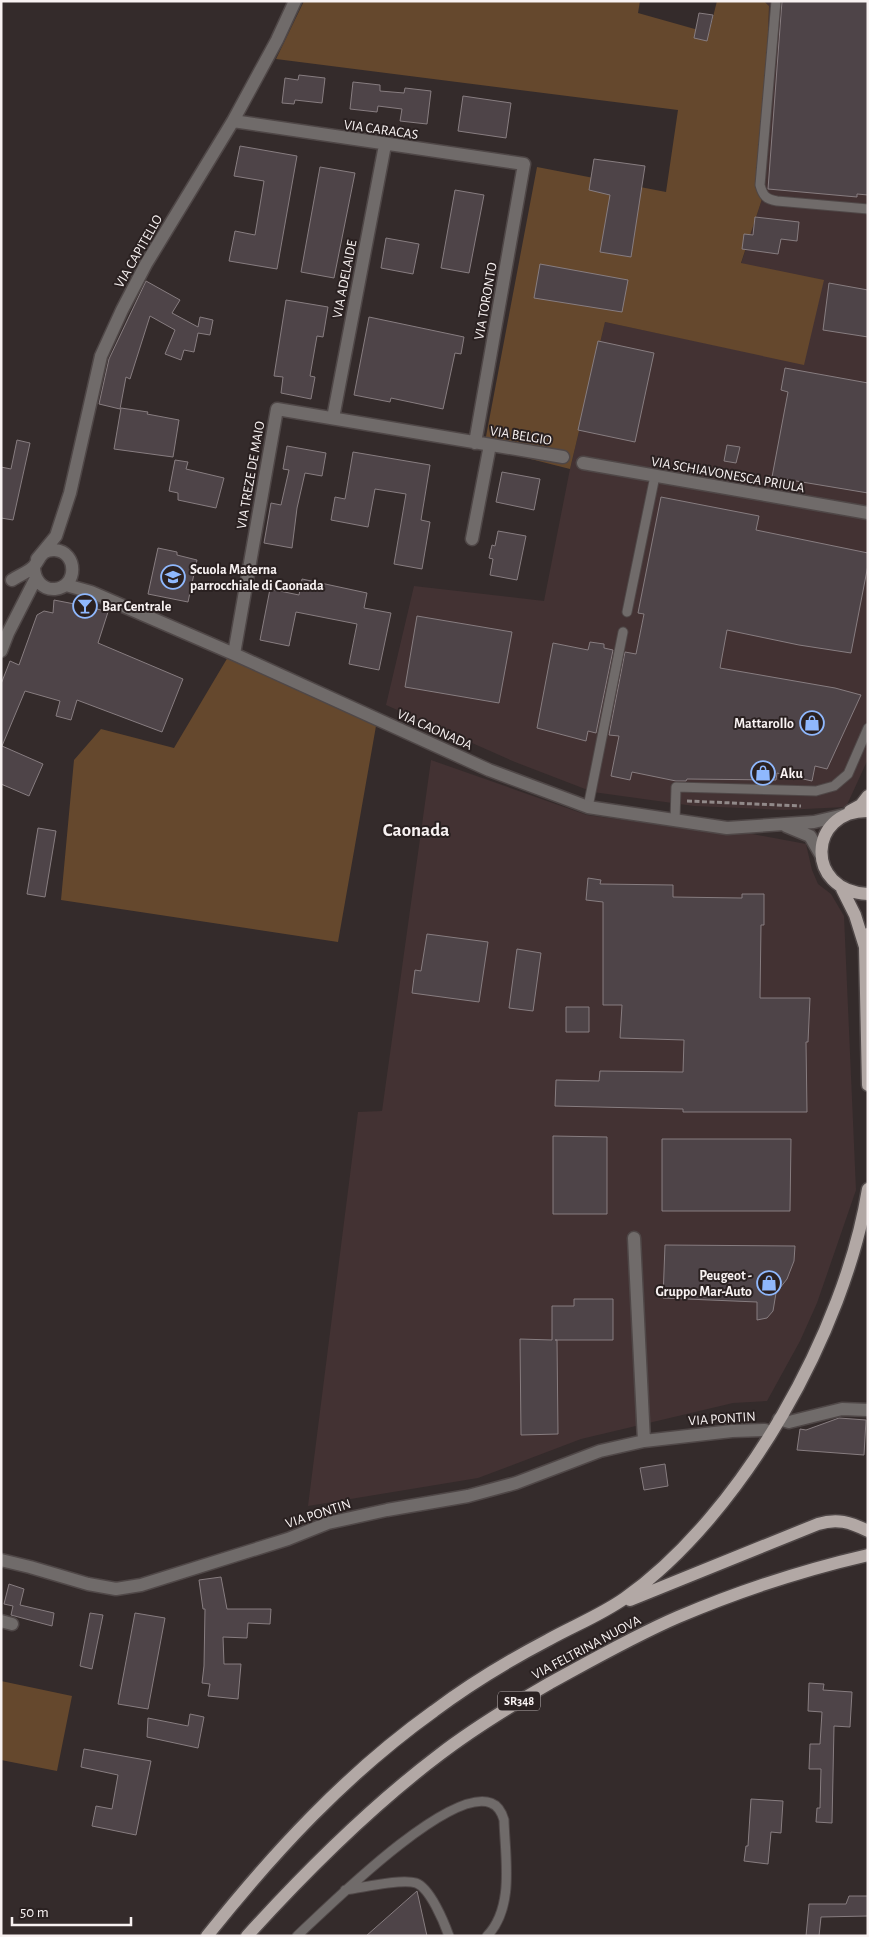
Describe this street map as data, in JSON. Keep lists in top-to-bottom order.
{
  "streets": {
    "main road": ["VIA FELTRINA NUOVA", "SR348"],
    "street": [
      "VIA CARACAS",
      "VIA CAPITELLO",
      "VIA ADELAIDE",
      "VIA TORONTO",
      "VIA BELGIO",
      "VIA SCHIAVONESCA PRIULA",
      "VIA TREZE DE MAIO",
      "VIA CAONADA",
      "VIA PONTIN"
    ]
  },
  "crossings": [
    ["VIA CARACAS", "VIA CAPITELLO"],
    ["VIA CARACAS", "VIA ADELAIDE"],
    ["VIA CARACAS", "VIA TORONTO"],
    ["VIA CAPITELLO", "VIA CAONADA"],
    ["VIA ADELAIDE", "VIA TREZE DE MAIO"],
    ["VIA TORONTO", "VIA BELGIO"],
    ["VIA TORONTO", "VIA TREZE DE MAIO"],
    ["VIA BELGIO", "VIA TREZE DE MAIO"],
    ["VIA TREZE DE MAIO", "VIA CAONADA"]
  ],
  "districts": ["Caonada"],
  "places": {
    "school or university": ["Scuola Materna parrocchiale di Caonada"],
    "bar": ["Bar Centrale"],
    "shop": ["Mattarollo", "Aku", "Peugeot - Gruppo Mar-Auto"]
  },
  "scale_bar": "50 m"
}
